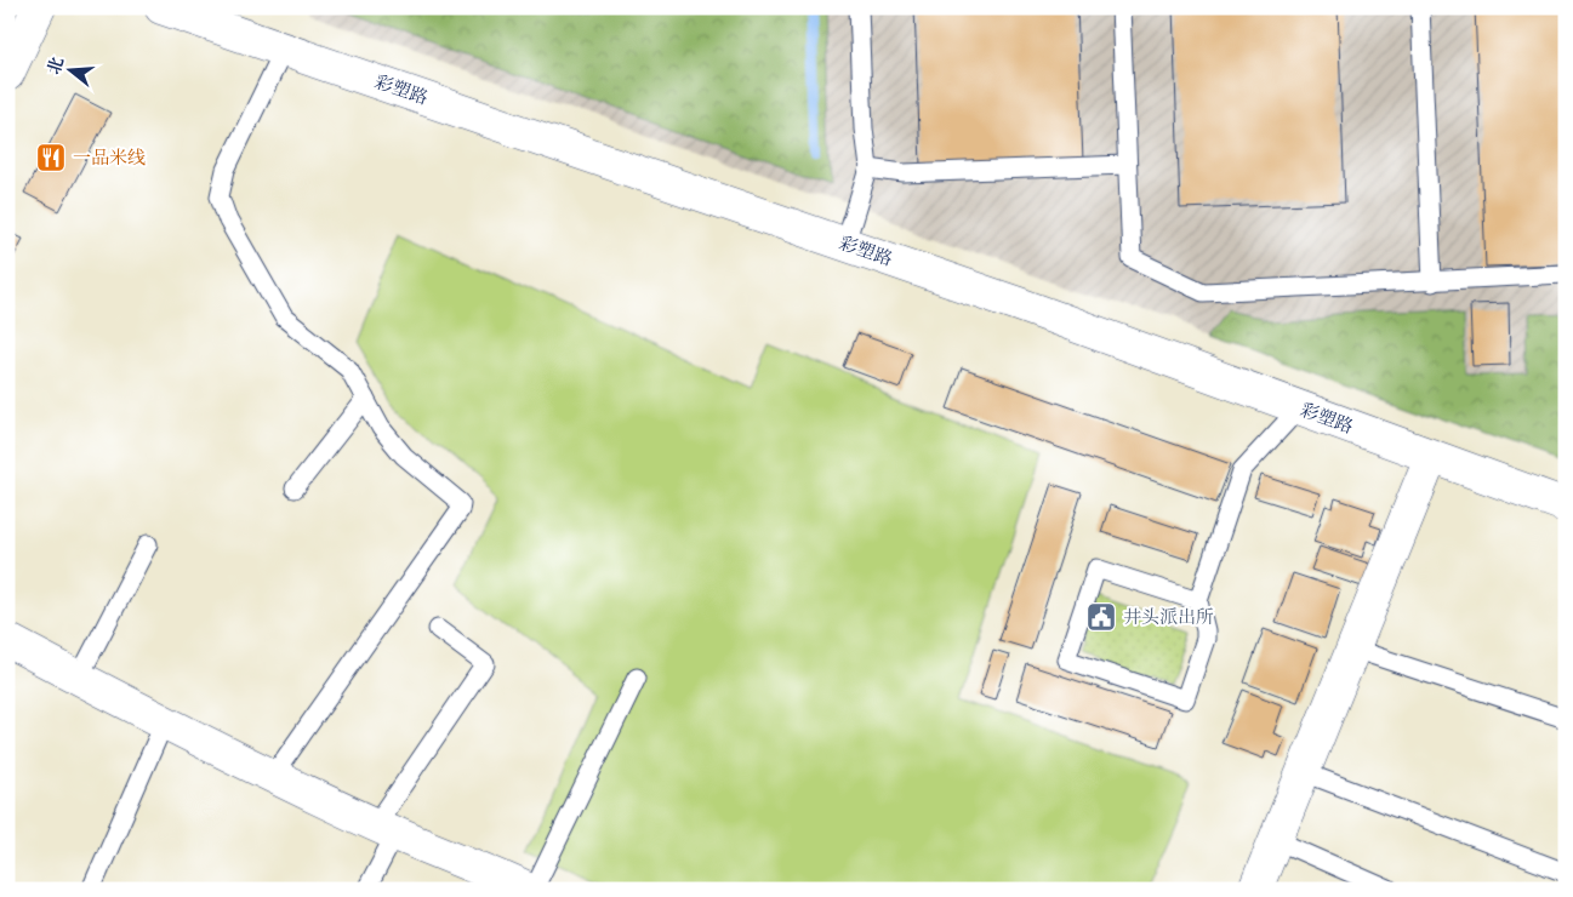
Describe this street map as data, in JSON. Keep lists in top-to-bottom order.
{
  "streets": {
    "street": ["彩塑路"]
  },
  "places": {
    "restaurant": ["一品米线"],
    "public building": ["井头派出所"]
  },
  "north": "left"
}
